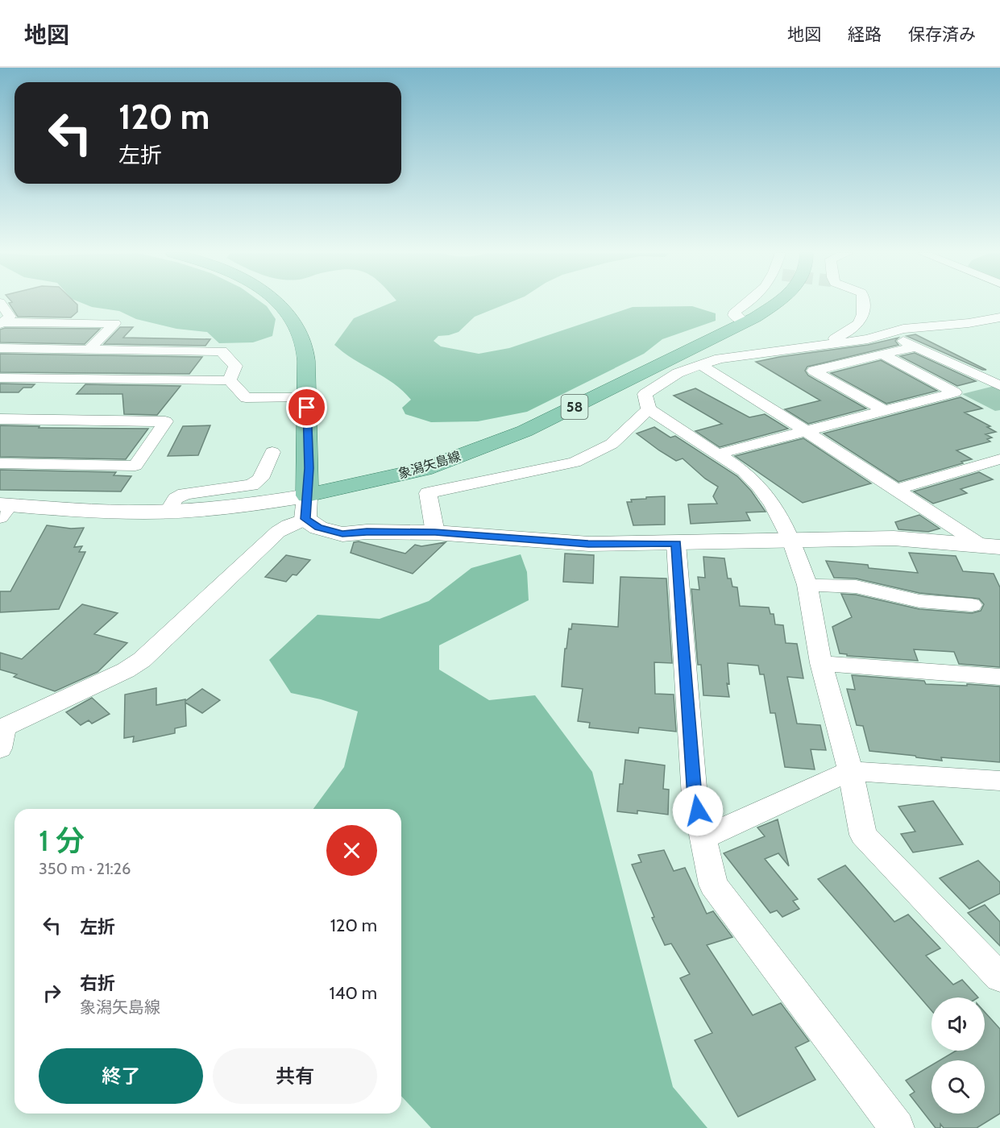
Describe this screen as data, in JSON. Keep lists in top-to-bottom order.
{
  "streets": {
    "main road": ["58", "象潟矢島線"]
  },
  "page": {
    "header": "地図",
    "nav": ["地図", "経路", "保存済み"],
    "turn": ["120 m", "左折"],
    "heading": ["1 分", "350 m · 21:26"],
    "list": [
      {
        "name": "左折",
        "value": "120 m"
      },
      {
        "name": "右折",
        "note": "象潟矢島線",
        "value": "140 m"
      }
    ],
    "buttons": ["終了", "共有"]
  }
}
